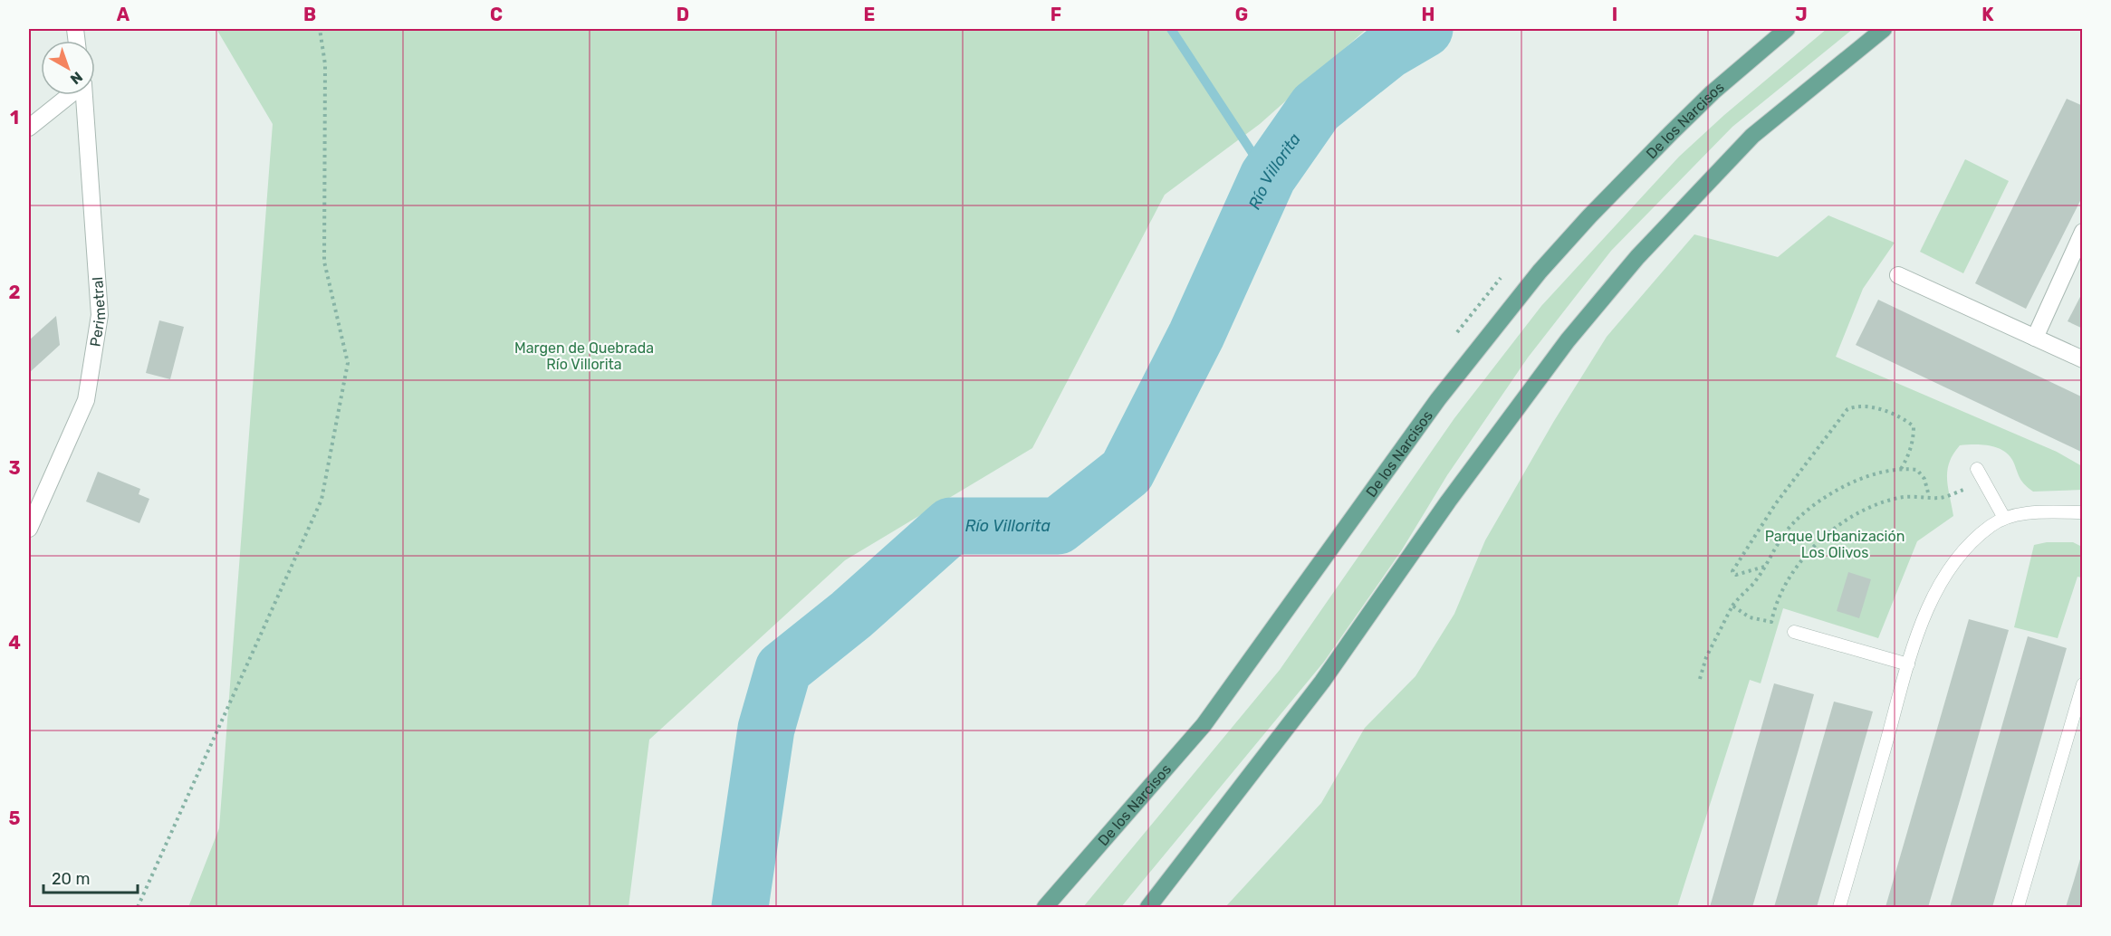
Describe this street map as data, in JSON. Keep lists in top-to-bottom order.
{
  "streets": {
    "main road": ["De los Narcisos"],
    "street": ["Perimetral"]
  },
  "water": ["Río Villorita"],
  "parks": ["Margen de Quebrada Río Villorita", "Parque Urbanización Los Olivos"],
  "scale_bar": "20 m",
  "north": "bottom right",
  "grid": {
    "columns": [
      "A",
      "B",
      "C",
      "D",
      "E",
      "F",
      "G",
      "H",
      "I",
      "J",
      "K"
    ],
    "rows": [
      "1",
      "2",
      "3",
      "4",
      "5"
    ]
  }
}
